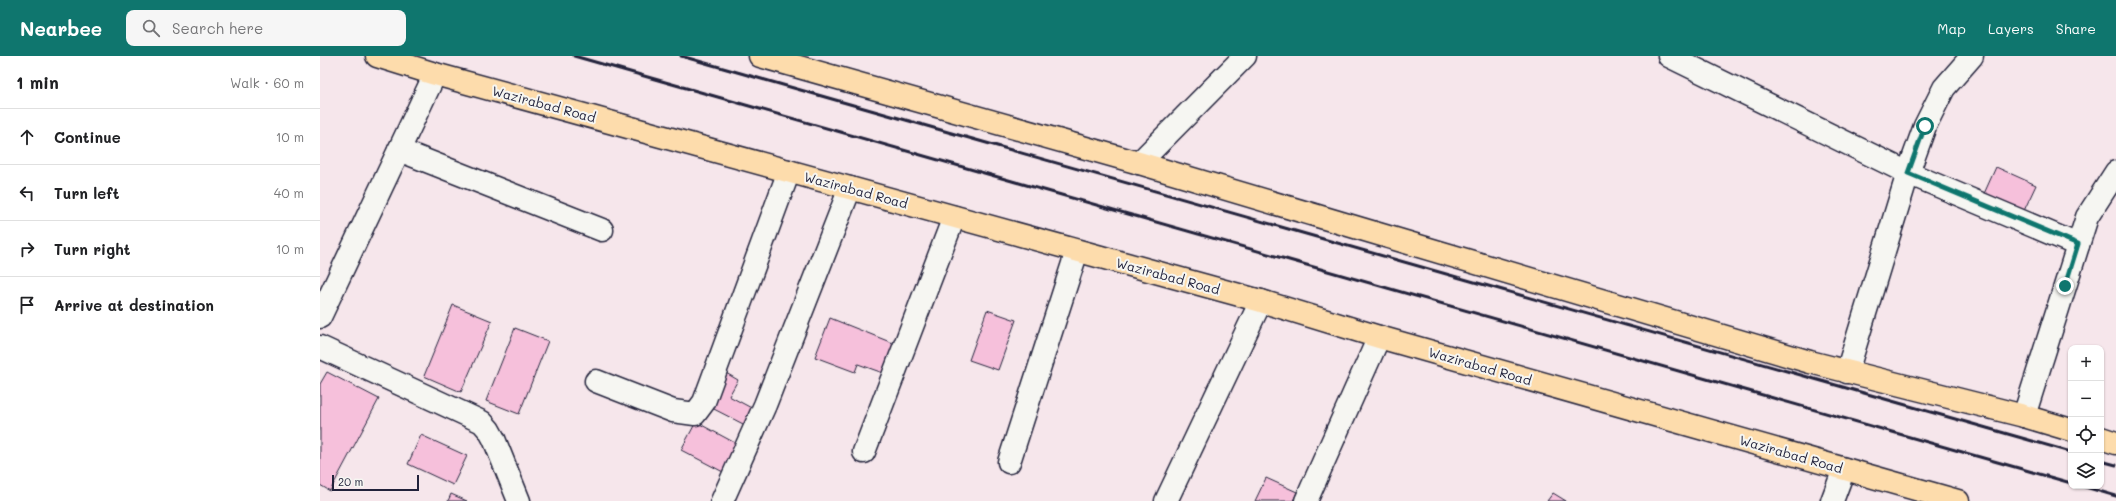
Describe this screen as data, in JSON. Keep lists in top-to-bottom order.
{
  "streets": {
    "highway": ["Wazirabad Road"]
  },
  "scale_bar": "20 m",
  "page": {
    "header": "Nearbee",
    "search": "Search here",
    "nav": ["Map", "Layers", "Share"],
    "heading": ["1 min", "Walk · 60 m"],
    "list": [
      ["Continue", "10 m"],
      ["Turn left", "40 m"],
      ["Turn right", "10 m"],
      "Arrive at destination"
    ],
    "map_buttons": ["+", "−"],
    "scale": "20 m"
  }
}
